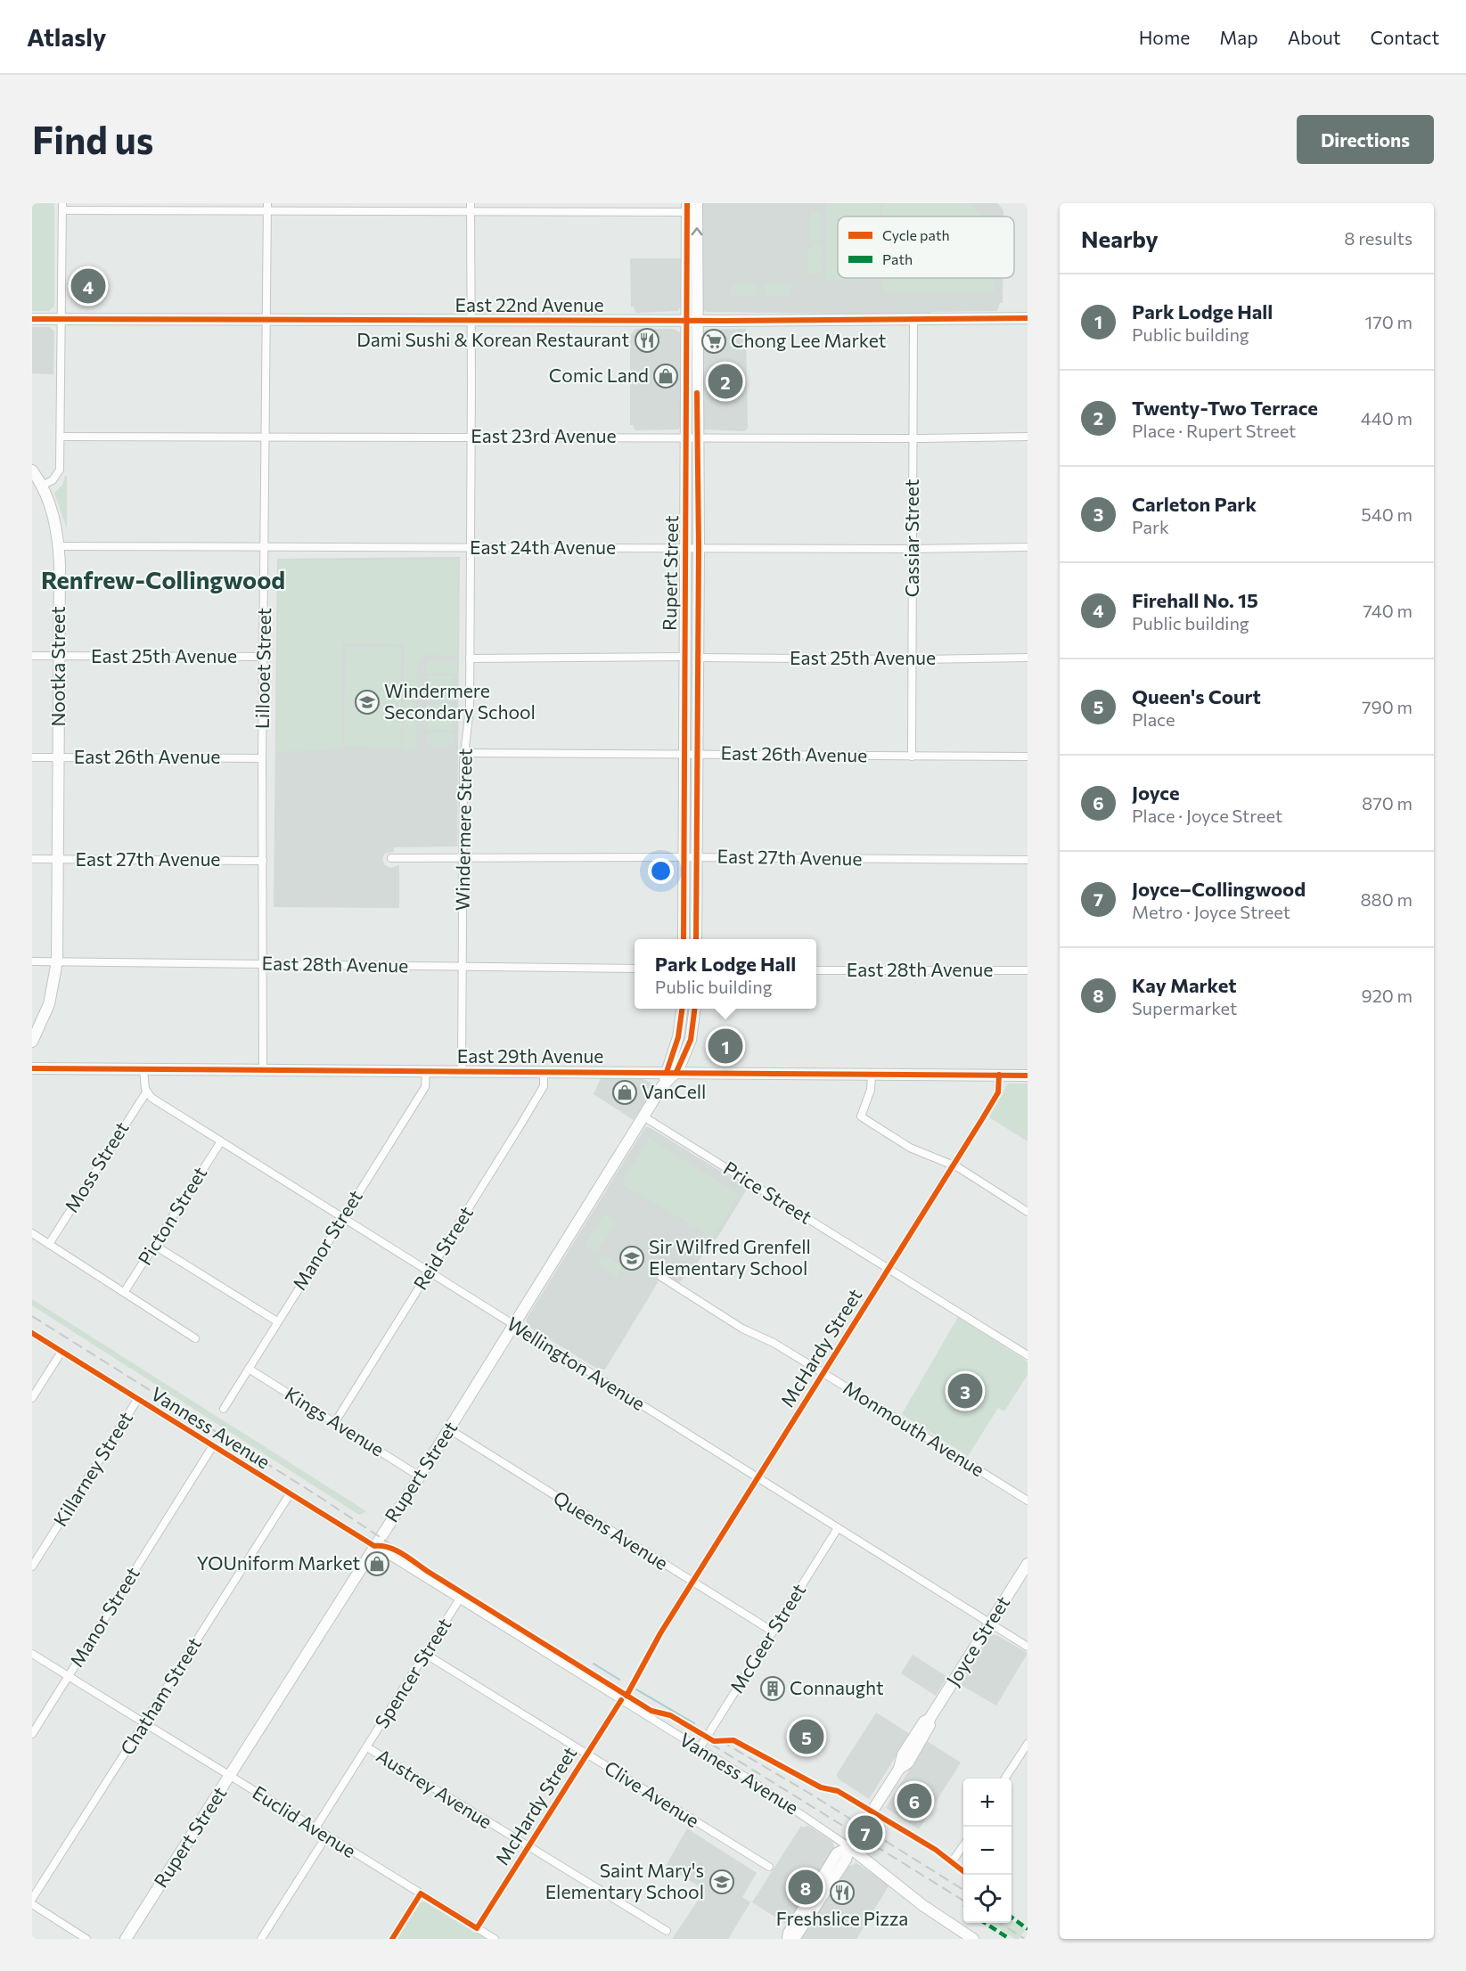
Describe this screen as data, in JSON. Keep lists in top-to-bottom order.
{
  "streets": {
    "street": [
      "East 22nd Avenue",
      "East 23rd Avenue",
      "Cassiar Street",
      "East 24th Avenue",
      "Rupert Street",
      "East 25th Avenue",
      "Nootka Street",
      "Lillooet Street",
      "East 26th Avenue",
      "Windermere Street",
      "East 27th Avenue",
      "East 28th Avenue",
      "East 29th Avenue",
      "Moss Street",
      "Price Street",
      "Picton Street",
      "Manor Street",
      "Reid Street",
      "McHardy Street",
      "Wellington Avenue",
      "Kings Avenue",
      "Vanness Avenue",
      "Monmouth Avenue",
      "Killarney Street",
      "Queens Avenue",
      "McGeer Street",
      "Joyce Street",
      "Spencer Street",
      "Chatham Street",
      "Austrey Avenue",
      "Clive Avenue",
      "Euclid Avenue"
    ]
  },
  "crossings": [
    ["East 22nd Avenue", "Cassiar Street"],
    ["East 22nd Avenue", "Rupert Street"],
    ["East 22nd Avenue", "Lillooet Street"],
    ["East 22nd Avenue", "Windermere Street"],
    ["East 23rd Avenue", "Cassiar Street"],
    ["East 23rd Avenue", "Rupert Street"],
    ["East 23rd Avenue", "Lillooet Street"],
    ["East 23rd Avenue", "Windermere Street"],
    ["Cassiar Street", "East 24th Avenue"],
    ["Cassiar Street", "East 25th Avenue"],
    ["Cassiar Street", "East 26th Avenue"],
    ["East 24th Avenue", "Rupert Street"],
    ["East 24th Avenue", "Nootka Street"],
    ["East 24th Avenue", "Lillooet Street"],
    ["East 24th Avenue", "Windermere Street"],
    ["Rupert Street", "East 25th Avenue"],
    ["Rupert Street", "East 26th Avenue"],
    ["Rupert Street", "East 27th Avenue"],
    ["Rupert Street", "East 29th Avenue"],
    ["Rupert Street", "Price Street"],
    ["Rupert Street", "Wellington Avenue"],
    ["Rupert Street", "Kings Avenue"],
    ["Rupert Street", "Vanness Avenue"],
    ["Rupert Street", "Queens Avenue"],
    ["Rupert Street", "Euclid Avenue"],
    ["East 25th Avenue", "Nootka Street"],
    ["East 25th Avenue", "Lillooet Street"],
    ["Nootka Street", "East 26th Avenue"],
    ["Nootka Street", "East 27th Avenue"],
    ["Nootka Street", "East 28th Avenue"],
    ["Lillooet Street", "East 26th Avenue"],
    ["Lillooet Street", "East 27th Avenue"],
    ["Lillooet Street", "East 28th Avenue"],
    ["Lillooet Street", "East 29th Avenue"],
    ["East 26th Avenue", "Windermere Street"],
    ["Windermere Street", "East 27th Avenue"],
    ["Windermere Street", "East 28th Avenue"],
    ["Windermere Street", "East 29th Avenue"],
    ["East 29th Avenue", "Manor Street"],
    ["East 29th Avenue", "Reid Street"],
    ["East 29th Avenue", "McHardy Street"],
    ["Moss Street", "Wellington Avenue"],
    ["Price Street", "McHardy Street"],
    ["Picton Street", "Wellington Avenue"],
    ["Manor Street", "Wellington Avenue"],
    ["Manor Street", "Kings Avenue"],
    ["Manor Street", "Vanness Avenue"],
    ["Manor Street", "Euclid Avenue"],
    ["Reid Street", "Wellington Avenue"],
    ["Reid Street", "Kings Avenue"],
    ["McHardy Street", "Wellington Avenue"],
    ["McHardy Street", "Vanness Avenue"],
    ["McHardy Street", "Monmouth Avenue"],
    ["McHardy Street", "Queens Avenue"],
    ["McHardy Street", "Austrey Avenue"],
    ["McHardy Street", "Clive Avenue"],
    ["McHardy Street", "Euclid Avenue"],
    ["Wellington Avenue", "McGeer Street"],
    ["Wellington Avenue", "Joyce Street"],
    ["Vanness Avenue", "Killarney Street"],
    ["Vanness Avenue", "McGeer Street"],
    ["Vanness Avenue", "Joyce Street"],
    ["Vanness Avenue", "Spencer Street"],
    ["Vanness Avenue", "Chatham Street"],
    ["Queens Avenue", "McGeer Street"],
    ["Spencer Street", "Austrey Avenue"],
    ["Spencer Street", "Clive Avenue"],
    ["Spencer Street", "Euclid Avenue"],
    ["Chatham Street", "Euclid Avenue"]
  ],
  "districts": ["Renfrew-Collingwood"],
  "places": {
    "restaurant": ["Dami Sushi & Korean Restaurant", "Freshslice Pizza"],
    "supermarket": ["Chong Lee Market"],
    "shop": ["Comic Land", "VanCell", "YOUniform Market"],
    "school or university": ["Windermere Secondary School", "Sir Wilfred Grenfell Elementary School", "Saint Mary's Elementary School"],
    "building": ["Connaught"]
  },
  "legend": ["Cycle path", "Path"],
  "page": {
    "header": "Atlasly",
    "nav": [
      "Home",
      "Map",
      "About",
      "Contact"
    ],
    "buttons": "Directions",
    "title": "Find us",
    "heading": ["Nearby", "8 results"],
    "pins": [
      "4",
      "2",
      "1",
      "3",
      "5",
      "6",
      "7",
      "8"
    ],
    "list": [
      {
        "mark": "1",
        "name": "Park Lodge Hall",
        "note": "Public building",
        "value": "170 m"
      },
      {
        "mark": "2",
        "name": "Twenty-Two Terrace",
        "note": "Place · Rupert Street",
        "value": "440 m"
      },
      {
        "mark": "3",
        "name": "Carleton Park",
        "note": "Park",
        "value": "540 m"
      },
      {
        "mark": "4",
        "name": "Firehall No. 15",
        "note": "Public building",
        "value": "740 m"
      },
      {
        "mark": "5",
        "name": "Queen's Court",
        "note": "Place",
        "value": "790 m"
      },
      {
        "mark": "6",
        "name": "Joyce",
        "note": "Place · Joyce Street",
        "value": "870 m"
      },
      {
        "mark": "7",
        "name": "Joyce–Collingwood",
        "note": "Metro · Joyce Street",
        "value": "880 m"
      },
      {
        "mark": "8",
        "name": "Kay Market",
        "note": "Supermarket",
        "value": "920 m"
      }
    ],
    "popup": ["Park Lodge Hall", "Public building"],
    "map_buttons": ["+", "−"]
  }
}
